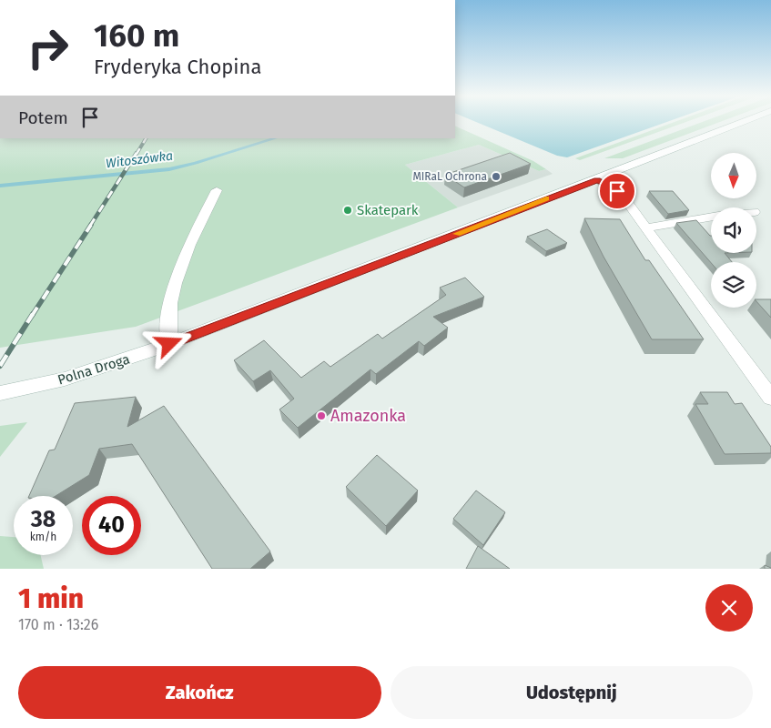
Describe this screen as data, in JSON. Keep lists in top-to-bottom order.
{
  "streets": {
    "street": ["Polna Droga"]
  },
  "water": ["Witoszówka"],
  "places": ["MIRaL Ochrona", "Skatepark", "Amazonka"],
  "north": "bottom",
  "page": {
    "turn": ["160 m", "Fryderyka Chopina"],
    "then": "Potem",
    "speed": "38 km/h",
    "limit": "40",
    "heading": ["1 min", "170 m · 13:26"],
    "buttons": ["Zakończ", "Udostępnij"]
  }
}
